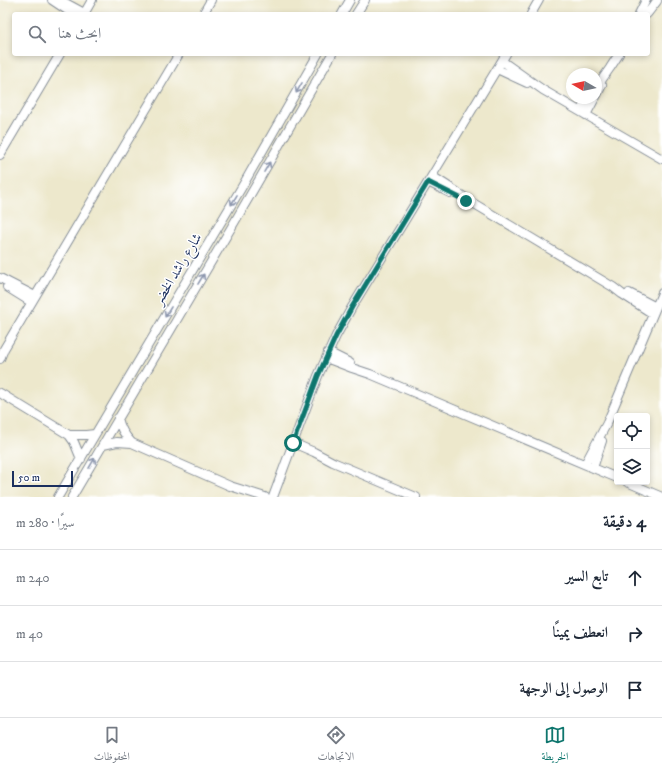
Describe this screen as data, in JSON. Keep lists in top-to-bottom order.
{
  "streets": {
    "street": ["شارع راشد الخضر"]
  },
  "scale_bar": "50 m",
  "north": "left",
  "page": {
    "search": "ابحث هنا",
    "scale": "50 m",
    "heading": ["4 دقيقة", "سيرًا · 280 m"],
    "list": [
      ["تابع السير", "240 m"],
      ["انعطف يمينًا", "40 m"],
      "الوصول إلى الوجهة"
    ],
    "nav": ["الخريطة", "الاتجاهات", "المحفوظات"]
  }
}
